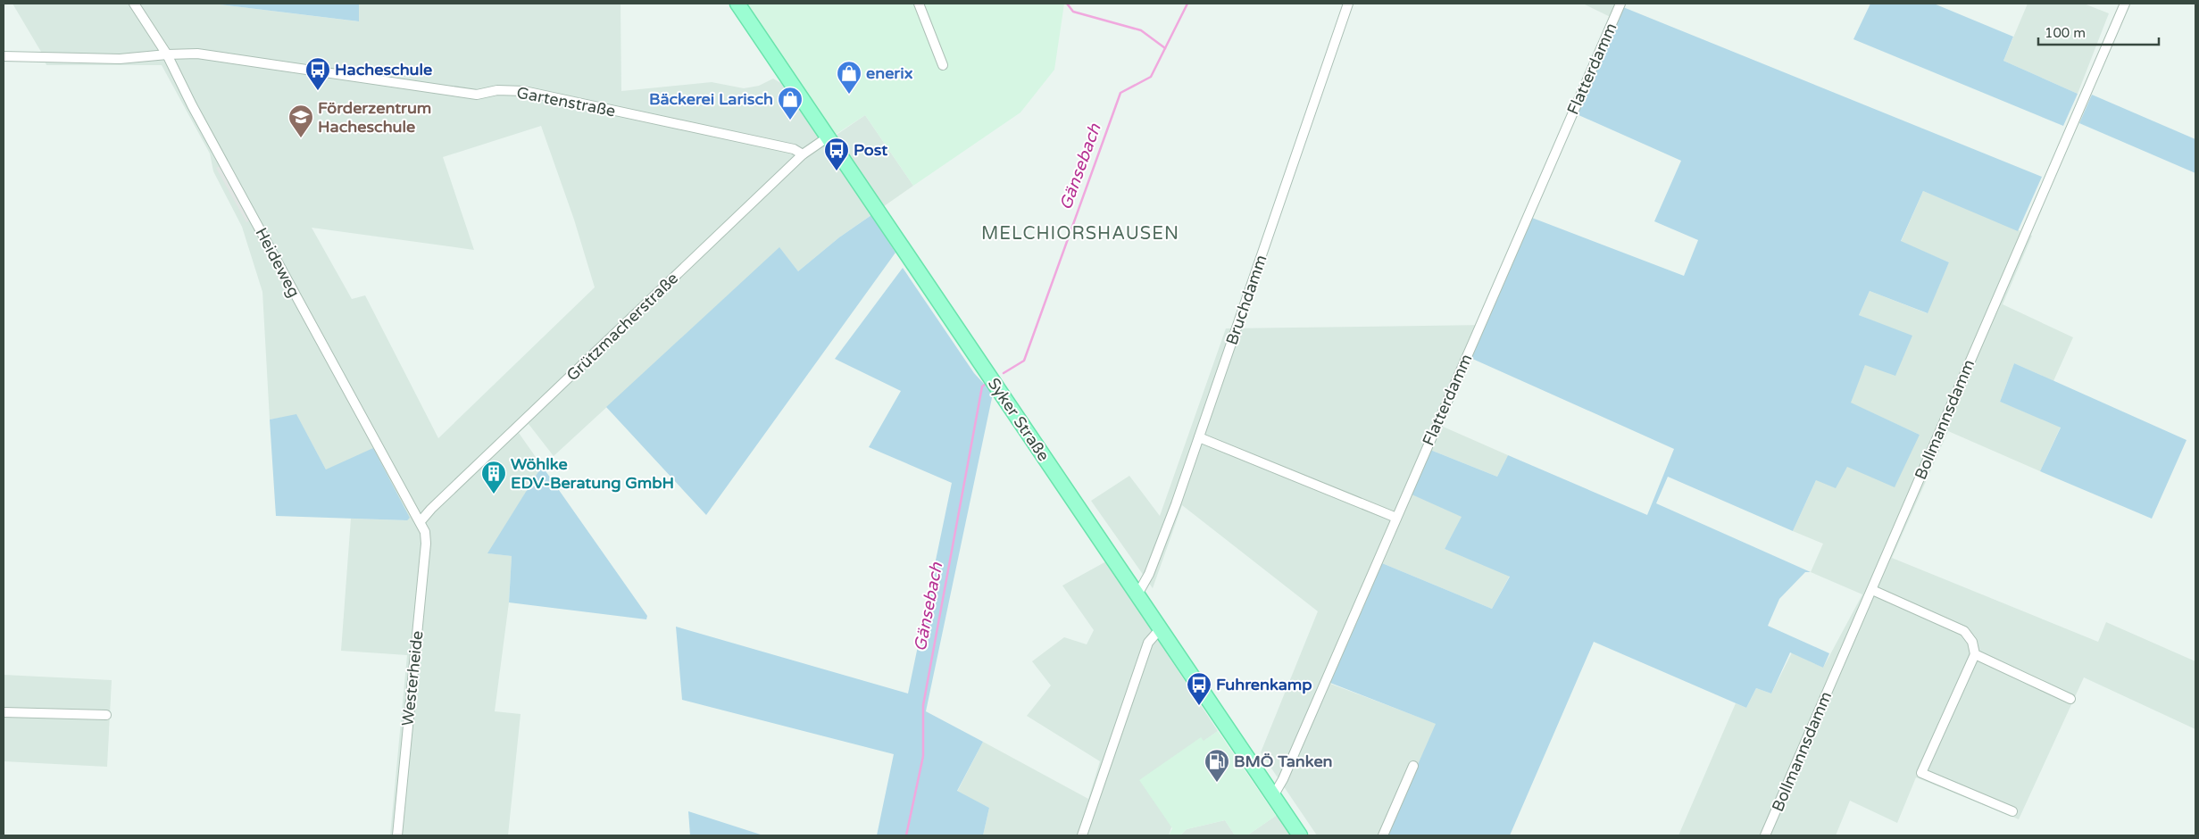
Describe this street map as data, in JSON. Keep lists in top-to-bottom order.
{
  "streets": {
    "main road": ["Syker Straße"],
    "street": [
      "Flatterdamm",
      "Gartenstraße",
      "Heideweg",
      "Bruchdamm",
      "Grützmacherstraße",
      "Bollmannsdamm",
      "Westerheide"
    ]
  },
  "crossings": [
    ["Flatterdamm", "Syker Straße"],
    ["Gartenstraße", "Heideweg"],
    ["Gartenstraße", "Grützmacherstraße"],
    ["Heideweg", "Grützmacherstraße"],
    ["Heideweg", "Westerheide"],
    ["Bruchdamm", "Syker Straße"],
    ["Grützmacherstraße", "Syker Straße"],
    ["Grützmacherstraße", "Westerheide"]
  ],
  "districts": ["MELCHIORSHAUSEN"],
  "water": ["Gänsebach"],
  "places": {
    "bus stop": ["Hacheschule", "Post", "Fuhrenkamp"],
    "shop": ["enerix", "Bäckerei Larisch"],
    "school or university": ["Förderzentrum Hacheschule"],
    "building": ["Wöhlke EDV-Beratung GmbH"],
    "fuel station": ["BMÖ Tanken"]
  },
  "scale_bar": "100 m"
}
